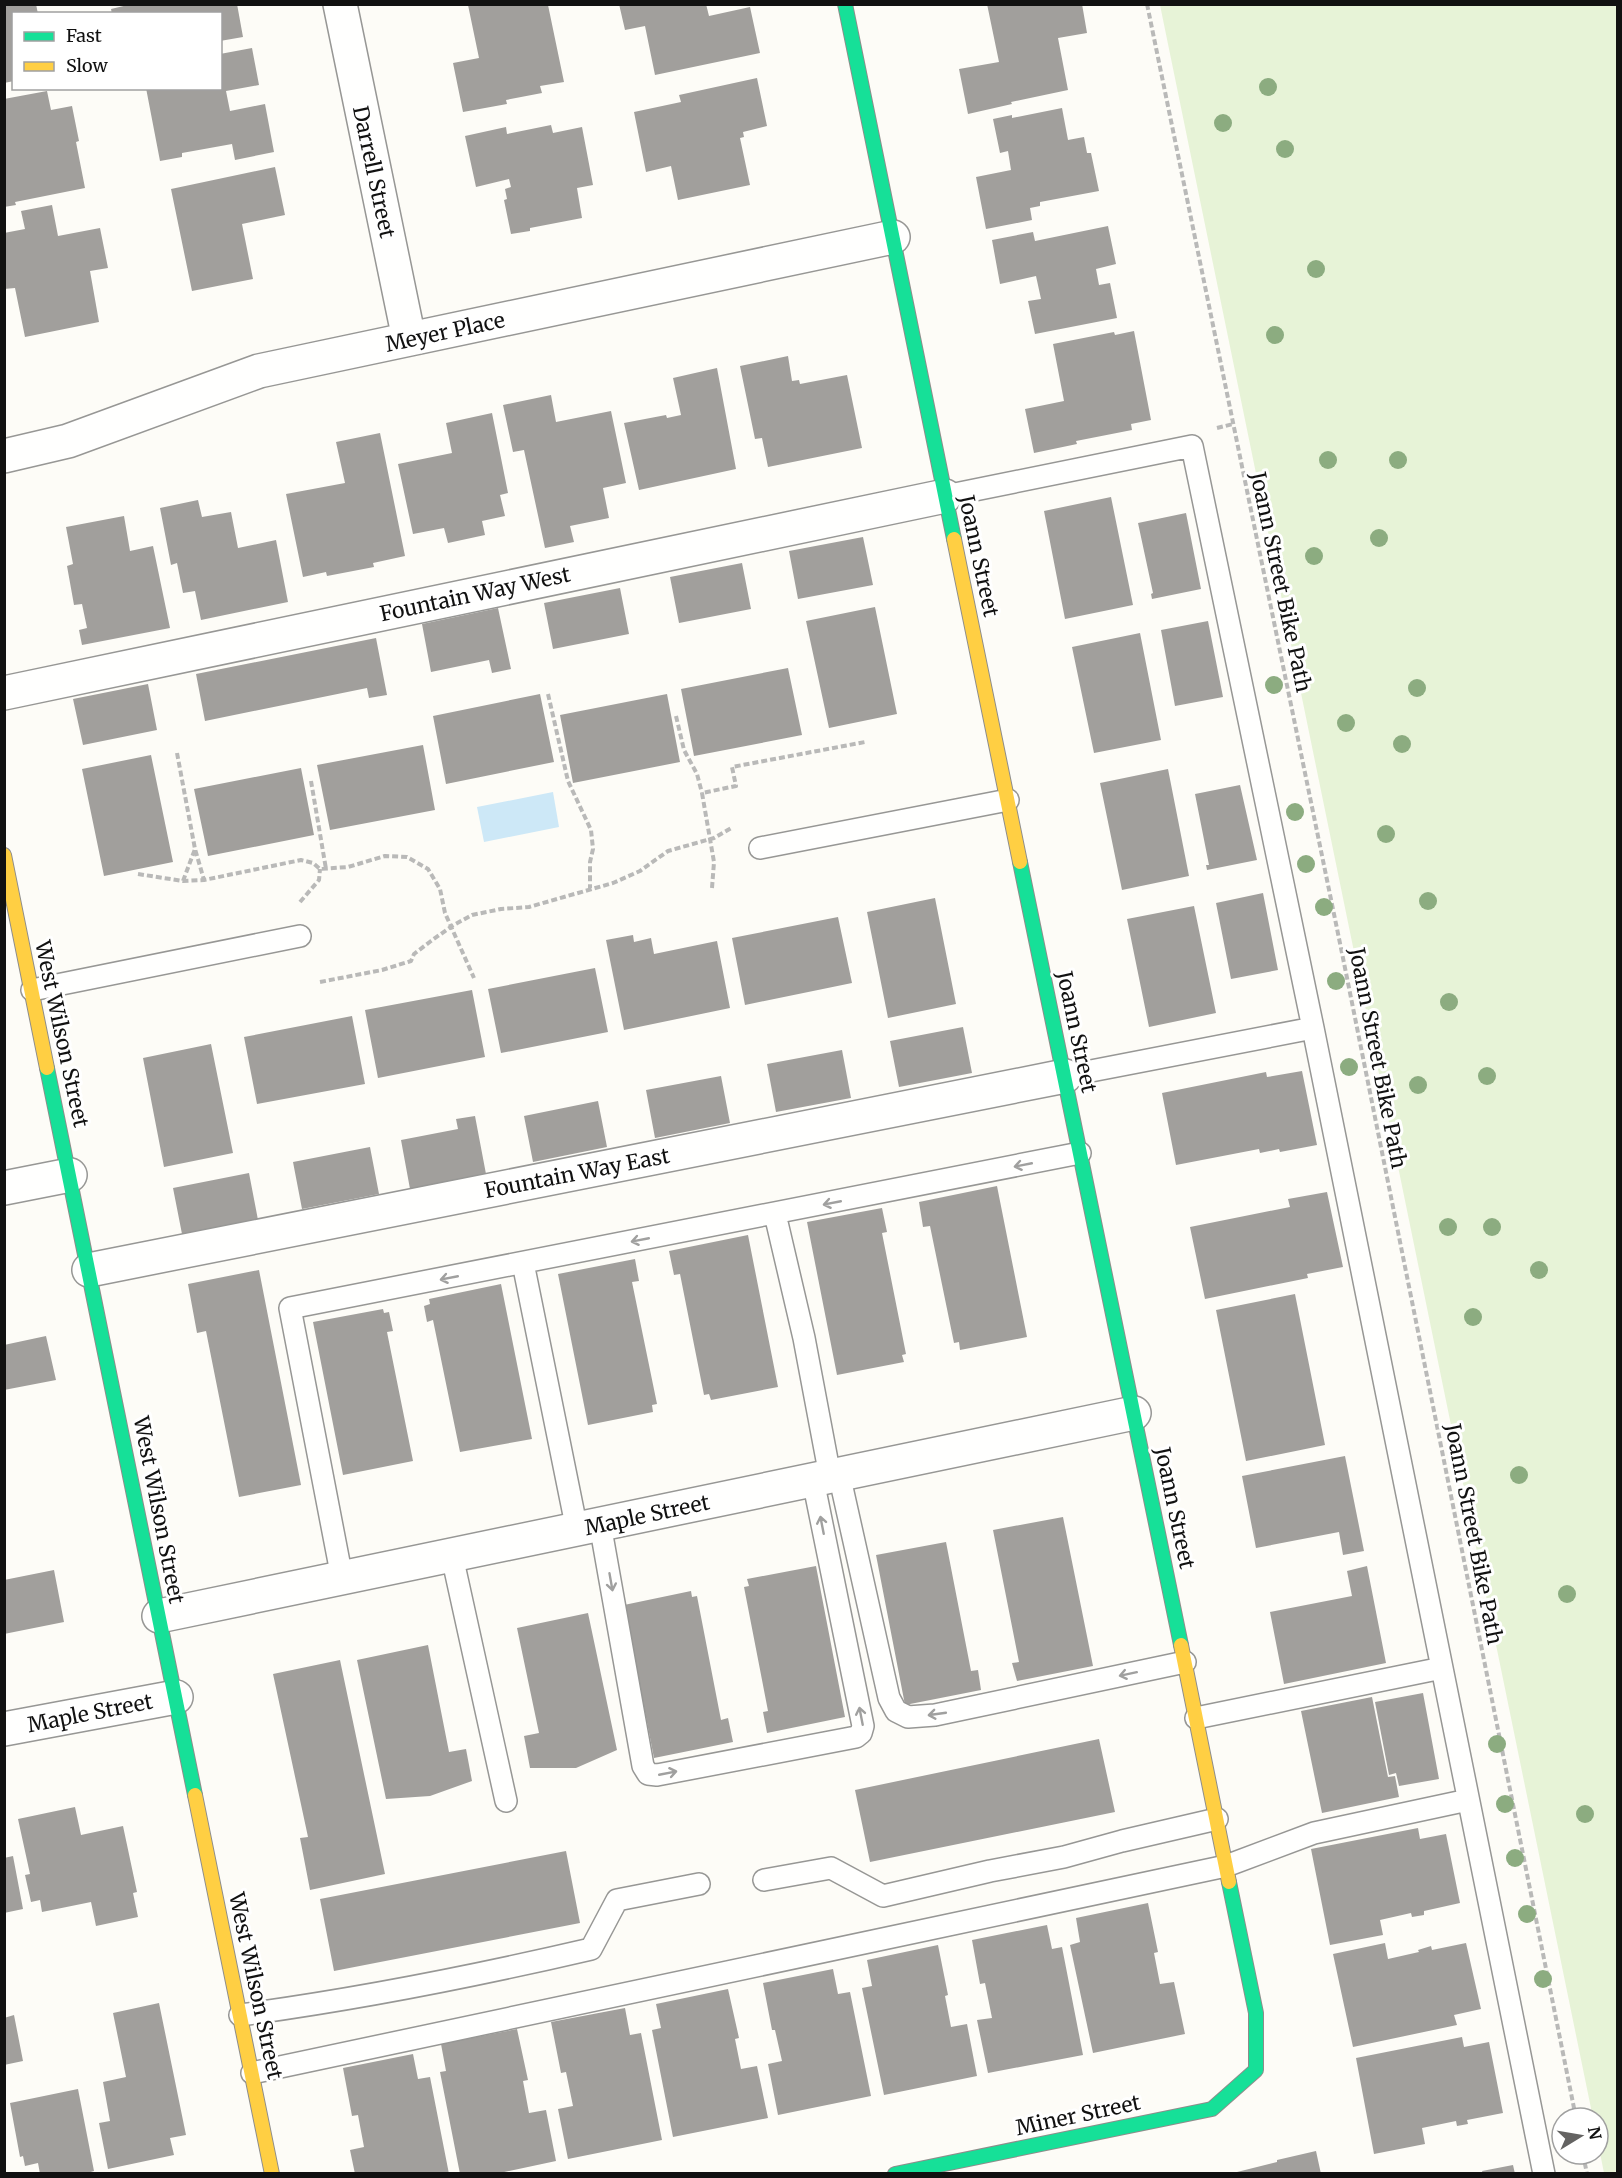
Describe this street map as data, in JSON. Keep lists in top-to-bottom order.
{
  "streets": {
    "street": [
      "Darrell Street",
      "Meyer Place",
      "Joann Street",
      "Fountain Way West",
      "West Wilson Street",
      "Fountain Way East",
      "Maple Street",
      "Miner Street"
    ],
    "path": ["Joann Street Bike Path"]
  },
  "crossings": [
    ["Darrell Street", "Meyer Place"],
    ["Meyer Place", "Joann Street"],
    ["Joann Street", "Fountain Way West"],
    ["Joann Street", "Fountain Way East"],
    ["Joann Street", "Maple Street"],
    ["Joann Street", "Miner Street"],
    ["West Wilson Street", "Fountain Way East"],
    ["West Wilson Street", "Maple Street"]
  ],
  "legend": ["Fast", "Slow"],
  "north": "right"
}
